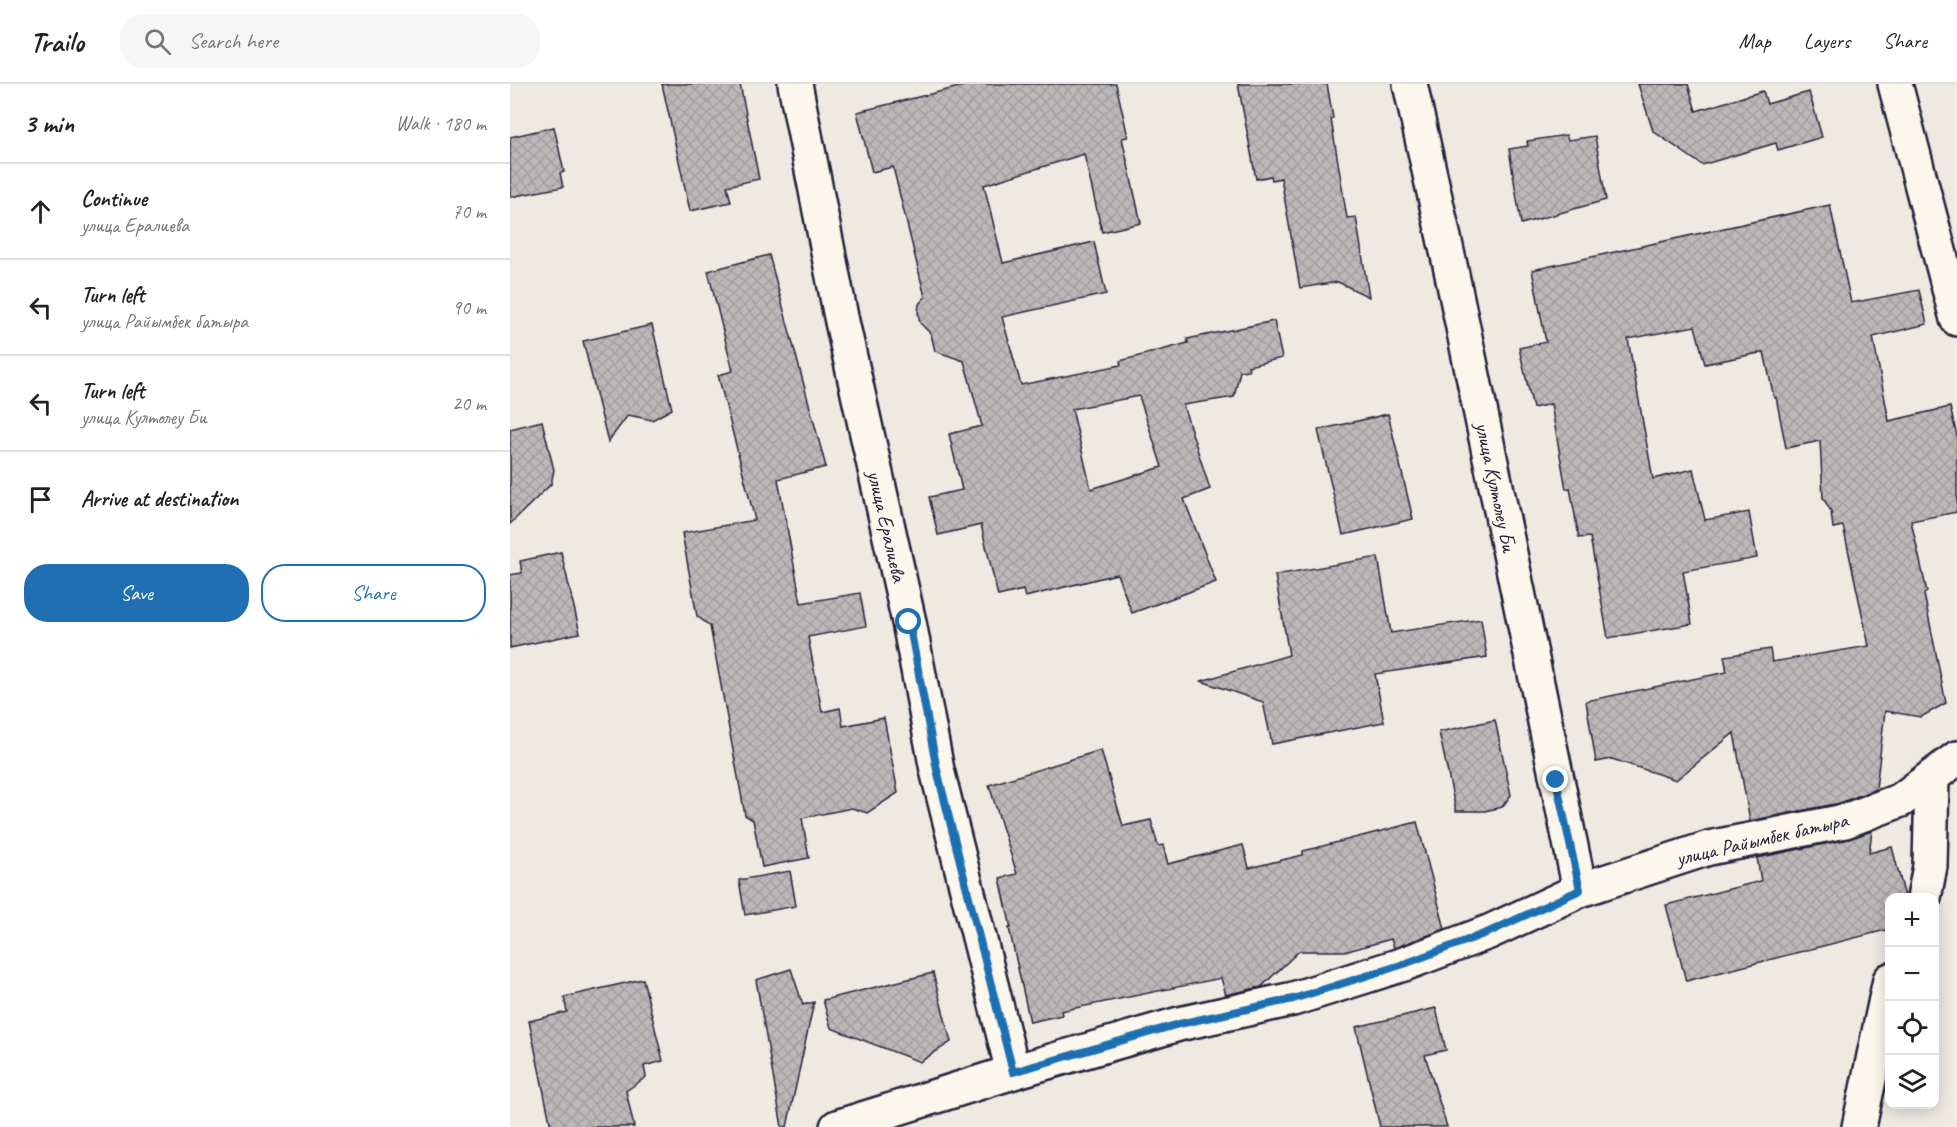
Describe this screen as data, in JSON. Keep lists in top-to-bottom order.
{
  "streets": {
    "street": ["улица Култолеу Би", "улица Ералиева", "улица Райымбек батыра"]
  },
  "crossings": [
    ["улица Култолеу Би", "улица Райымбек батыра"],
    ["улица Ералиева", "улица Райымбек батыра"]
  ],
  "page": {
    "header": "Trailo",
    "search": "Search here",
    "nav": ["Map", "Layers", "Share"],
    "heading": ["3 min", "Walk · 180 m"],
    "list": [
      ["Continue", "улица Ералиева", "70 m"],
      ["Turn left", "улица Райымбек батыра", "90 m"],
      ["Turn left", "улица Култолеу Би", "20 m"],
      "Arrive at destination"
    ],
    "buttons": ["Save", "Share"],
    "map_buttons": ["+", "−"]
  }
}
